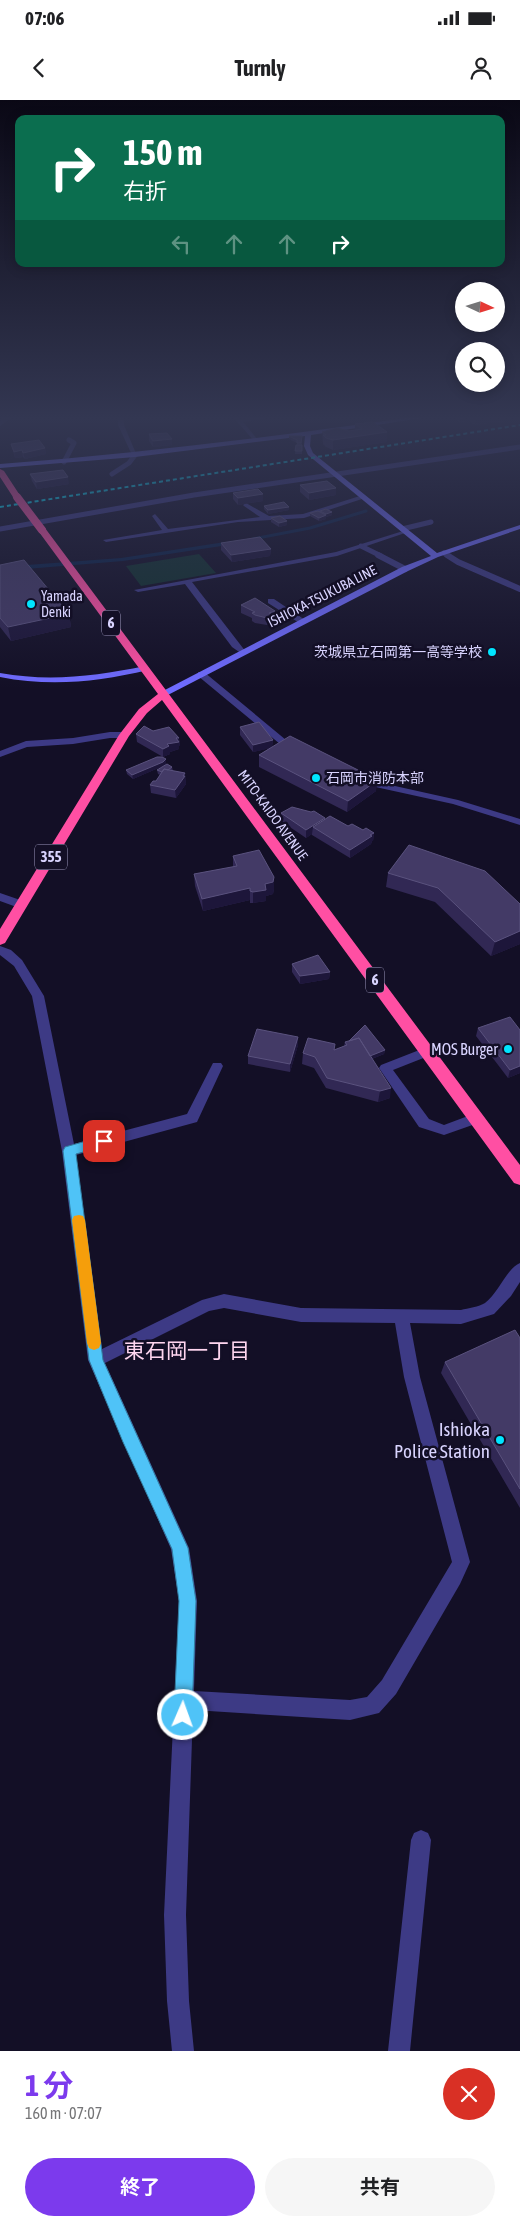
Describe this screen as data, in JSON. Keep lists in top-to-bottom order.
{
  "streets": {
    "highway": ["6", "MITO-KAIDO AVENUE", "355"],
    "main road": ["ISHIOKA-TSUKUBA LINE"]
  },
  "crossings": [
    ["ISHIOKA-TSUKUBA LINE", "MITO-KAIDO AVENUE"],
    ["ISHIOKA-TSUKUBA LINE", "355"],
    ["MITO-KAIDO AVENUE", "355"]
  ],
  "districts": ["東石岡一丁目"],
  "places": [
    "Yamada Denki",
    "茨城県立石岡第一高等学校",
    "石岡市消防本部",
    "MOS Burger",
    "Ishioka Police Station"
  ],
  "north": "right",
  "page": {
    "status": "07:06",
    "header": "Turnly",
    "turn": ["150 m", "右折"],
    "heading": ["1 分", "160 m · 07:07"],
    "buttons": ["終了", "共有"]
  }
}
